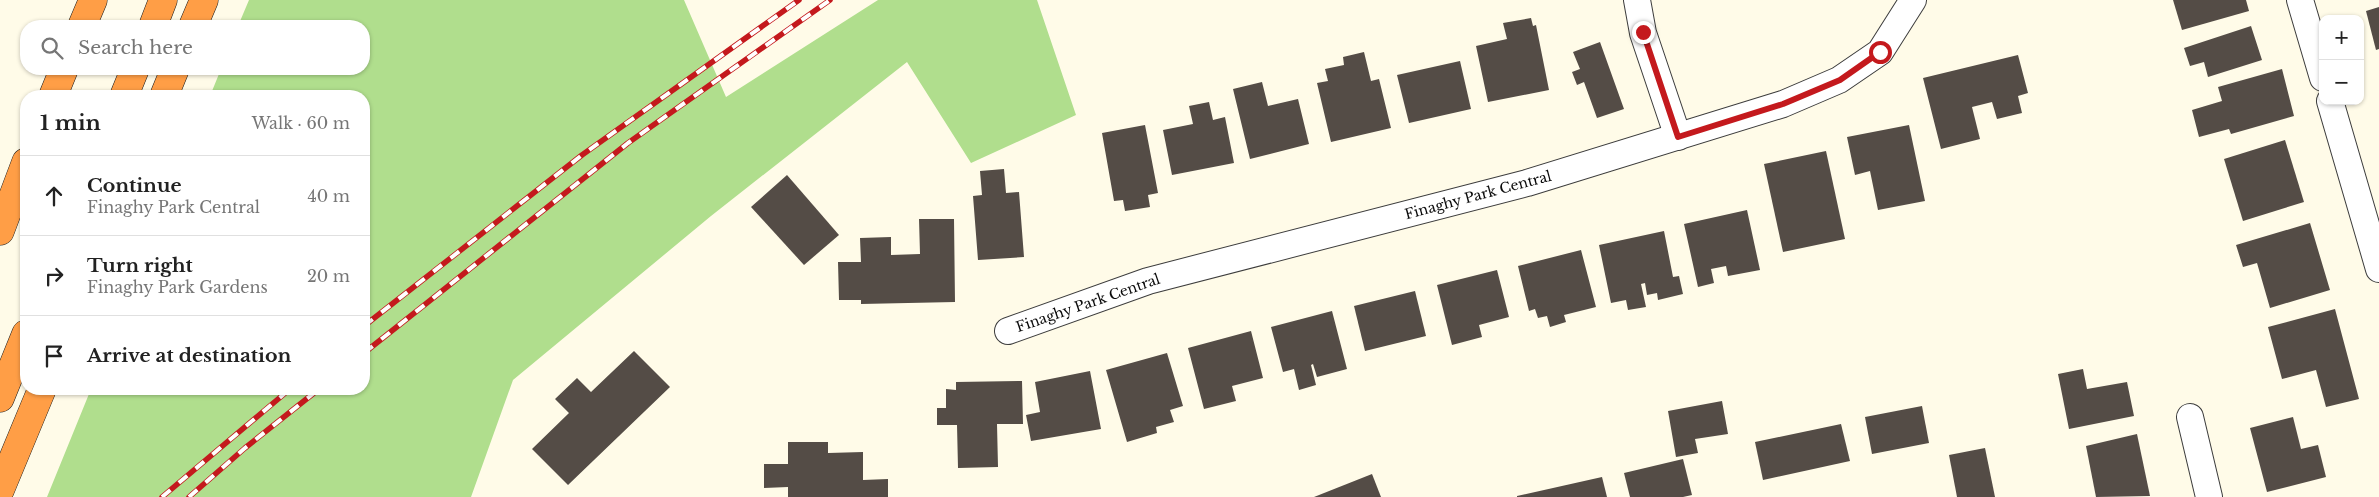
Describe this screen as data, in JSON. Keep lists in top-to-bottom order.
{
  "streets": {
    "street": ["Finaghy Park Central"]
  },
  "page": {
    "map_buttons": ["+", "−"],
    "search": "Search here",
    "heading": ["1 min", "Walk · 60 m"],
    "list": [
      ["Continue", "Finaghy Park Central", "40 m"],
      ["Turn right", "Finaghy Park Gardens", "20 m"],
      "Arrive at destination"
    ]
  }
}
